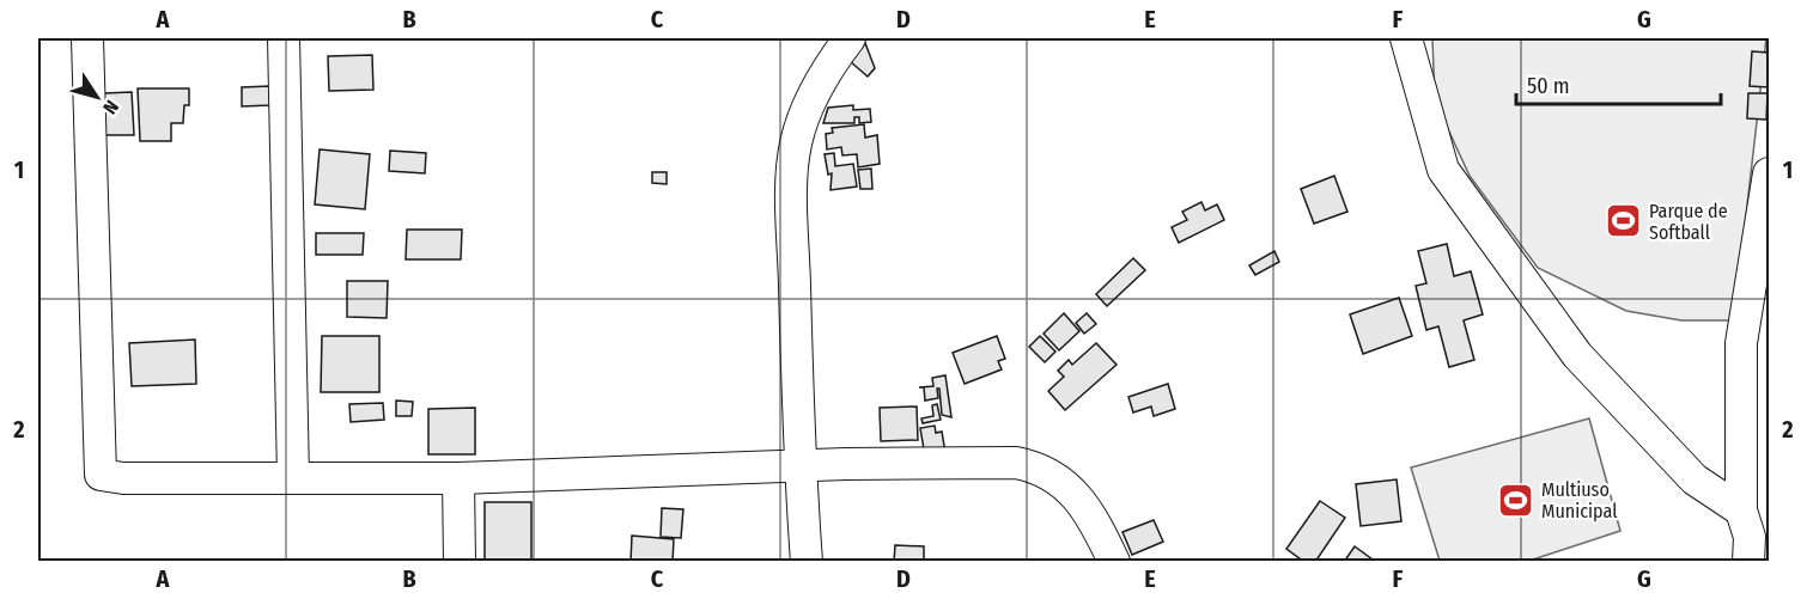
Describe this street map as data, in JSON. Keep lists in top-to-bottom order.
{
  "places": {
    "sports": ["Parque de Softball", "Multiuso Municipal"]
  },
  "scale_bar": "50 m",
  "north": "bottom right",
  "grid": {
    "columns": [
      "A",
      "B",
      "C",
      "D",
      "E",
      "F",
      "G"
    ],
    "rows": ["1", "2"]
  }
}
